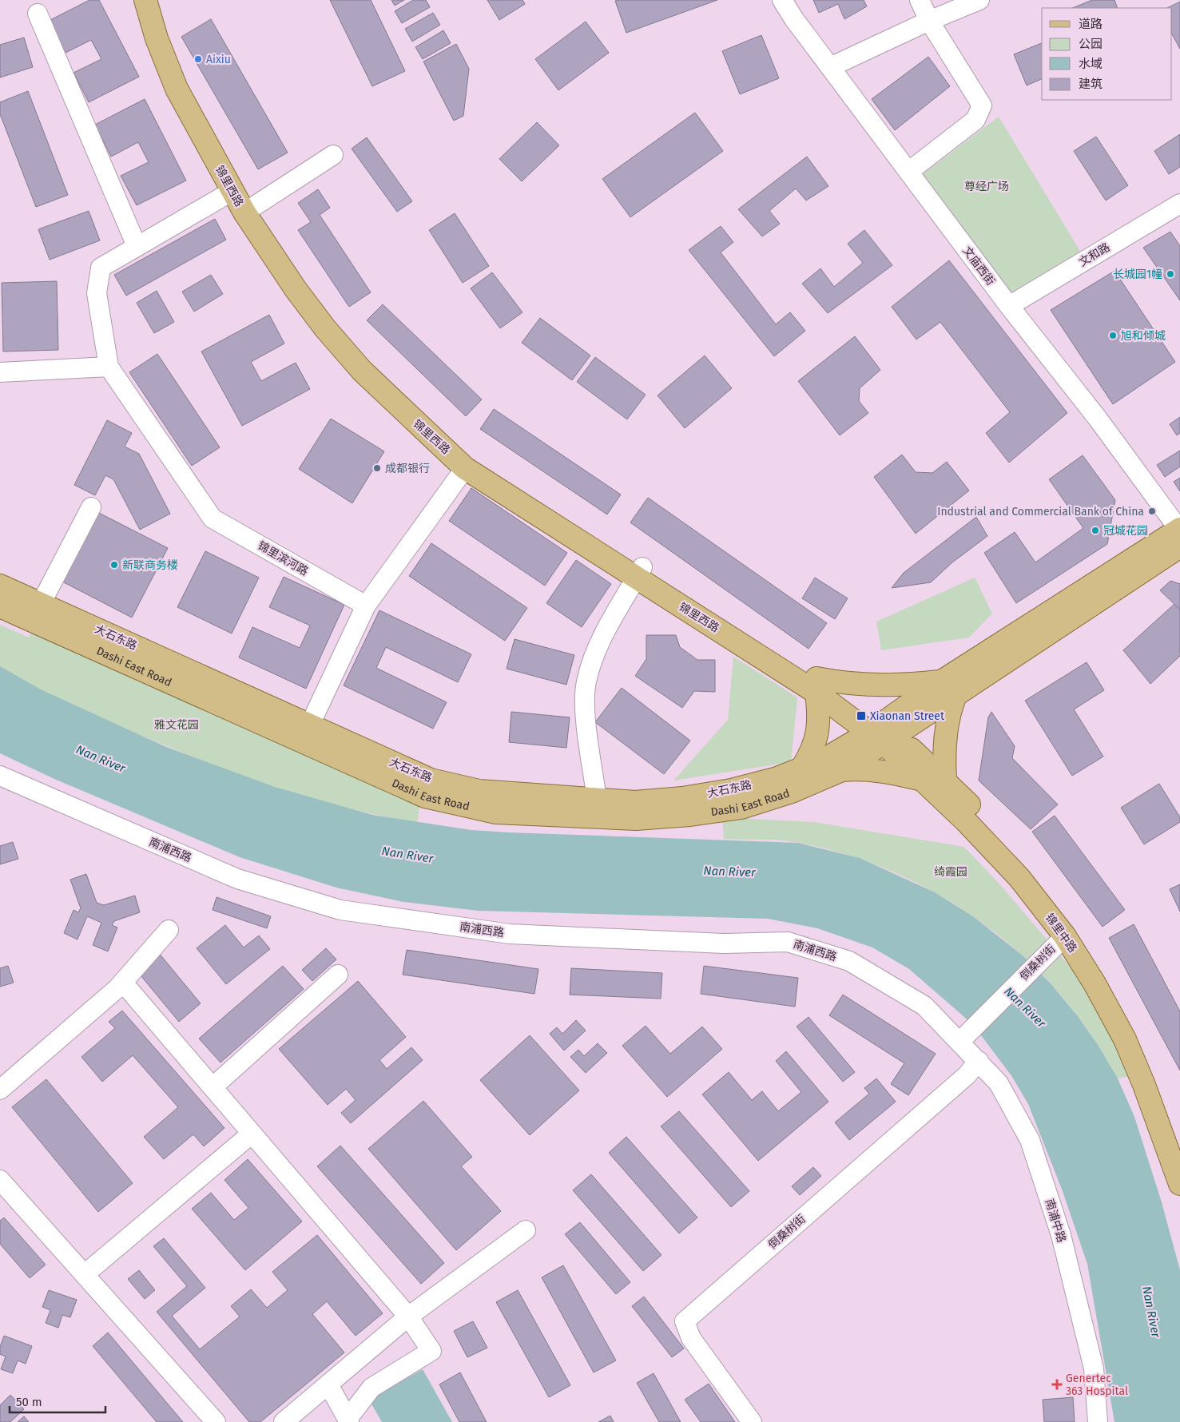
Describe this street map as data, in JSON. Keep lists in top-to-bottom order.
{
  "streets": {
    "main road": [
      "锦里西路",
      "大石东路",
      "Dashi East Road",
      "锦里中路"
    ],
    "street": [
      "文和路",
      "文庙西街",
      "锦里滨河路",
      "南浦西路",
      "倒桑树街",
      "南浦中路"
    ]
  },
  "crossings": [
    ["锦里西路", "大石东路"],
    ["锦里西路", "Dashi East Road"],
    ["锦里西路", "锦里中路"],
    ["文和路", "文庙西街"],
    ["大石东路", "Dashi East Road"],
    ["大石东路", "锦里中路"],
    ["Dashi East Road", "锦里中路"],
    ["南浦西路", "倒桑树街"],
    ["南浦西路", "南浦中路"],
    ["锦里中路", "倒桑树街"],
    ["倒桑树街", "南浦中路"]
  ],
  "water": ["Nan River"],
  "parks": ["尊经广场", "雅文花园", "绮霞园"],
  "places": {
    "other": [
      "Aixiu",
      "长城园1幢",
      "旭和倾城",
      "成都银行",
      "Industrial and Commercial Bank of China",
      "冠城花园",
      "新联商务楼"
    ],
    "transit": ["Xiaonan Street"],
    "health": ["Genertec 363 Hospital"]
  },
  "legend": [
    "道路",
    "公园",
    "水域",
    "建筑"
  ],
  "scale_bar": "50 m"
}
